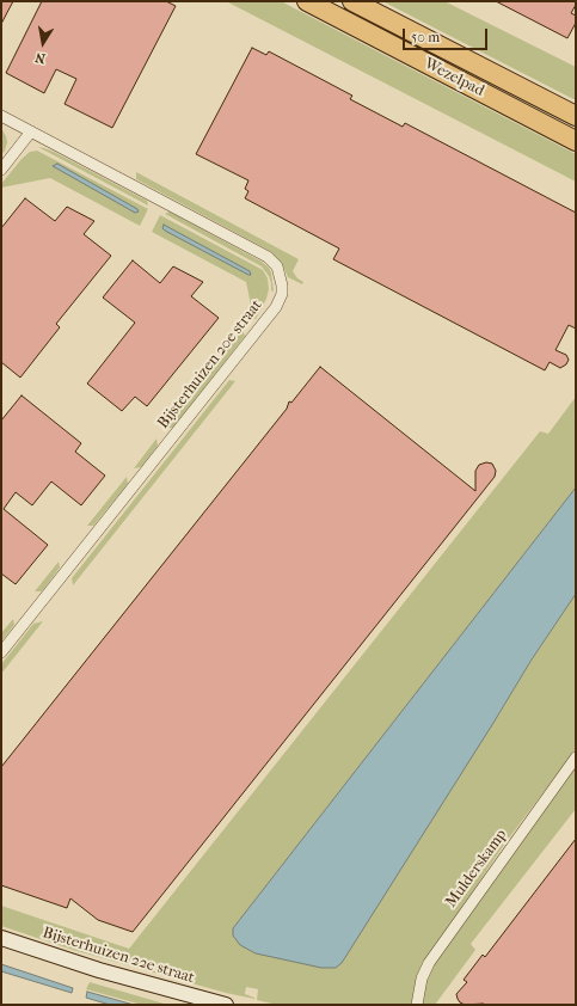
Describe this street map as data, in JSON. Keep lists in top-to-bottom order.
{
  "streets": {
    "highway": ["Wezelpad"],
    "main road": ["Bijsterhuizen 22e straat"],
    "street": ["Bijsterhuizen 20e straat", "Mulderskamp"]
  },
  "scale_bar": "50 m",
  "north": "bottom"
}
